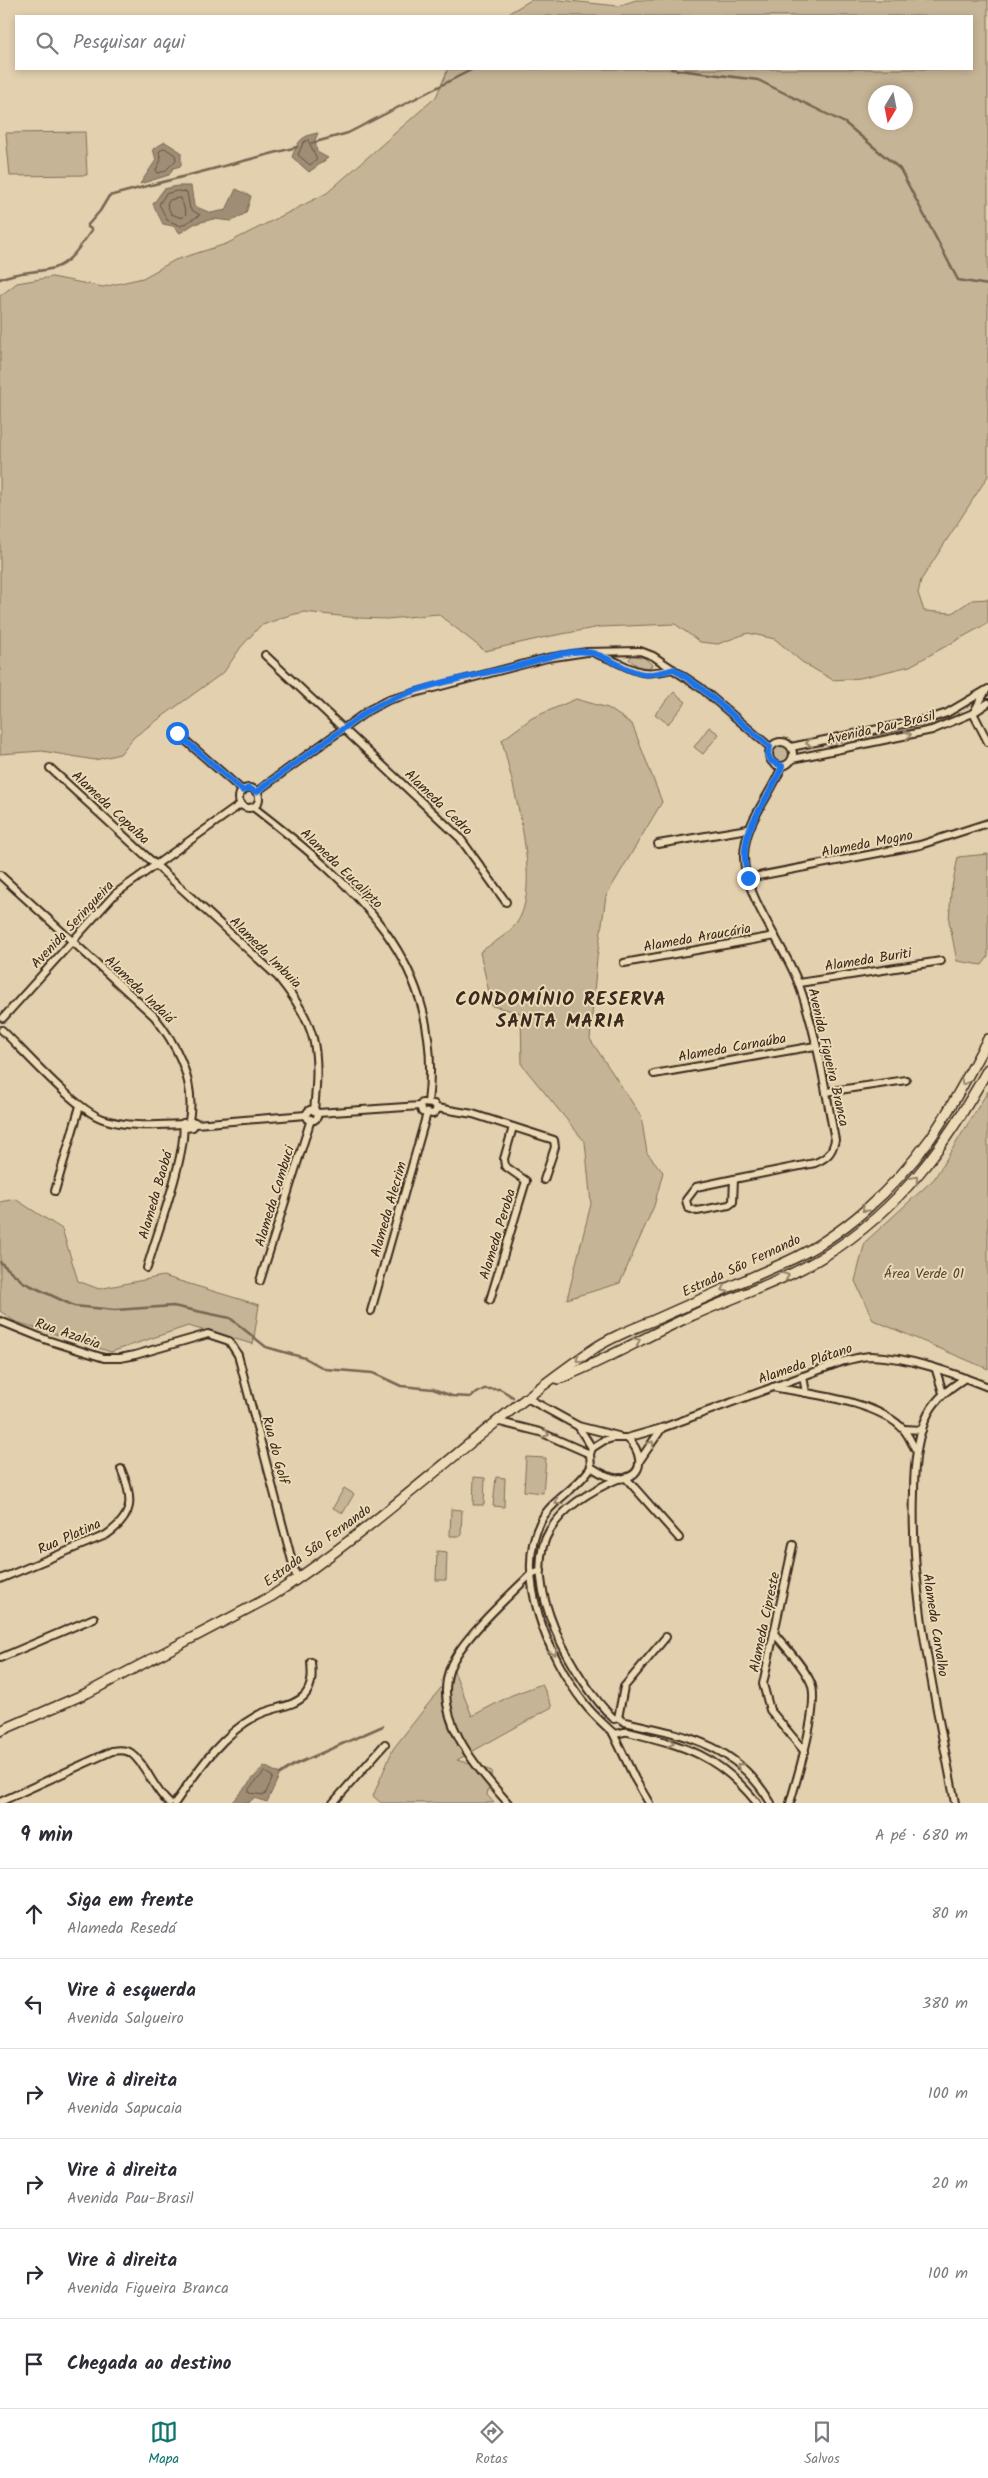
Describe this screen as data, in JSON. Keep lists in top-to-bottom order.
{
  "streets": {
    "main road": ["Estrada São Fernando"],
    "street": [
      "Avenida Pau-Brasil",
      "Alameda Cedro",
      "Alameda Copaíba",
      "Alameda Mogno",
      "Alameda Eucalipto",
      "Avenida Seringueira",
      "Alameda Araucária",
      "Alameda Imbuia",
      "Alameda Buriti",
      "Alameda Indaiá",
      "Alameda Carnaúba",
      "Avenida Figueira Branca",
      "Alameda Baobá",
      "Alameda Cambuci",
      "Alameda Alecrim",
      "Alameda Peroba",
      "Rua Azaleia",
      "Alameda Plátano",
      "Rua do Golf",
      "Rua Platina",
      "Alameda Cipreste",
      "Alameda Carvalho"
    ]
  },
  "crossings": [
    ["Avenida Pau-Brasil", "Avenida Figueira Branca"],
    ["Alameda Copaíba", "Avenida Seringueira"],
    ["Alameda Copaíba", "Alameda Imbuia"],
    ["Alameda Mogno", "Avenida Figueira Branca"],
    ["Alameda Eucalipto", "Avenida Seringueira"],
    ["Avenida Seringueira", "Alameda Imbuia"],
    ["Avenida Seringueira", "Alameda Indaiá"],
    ["Alameda Araucária", "Avenida Figueira Branca"],
    ["Alameda Buriti", "Avenida Figueira Branca"],
    ["Alameda Indaiá", "Alameda Baobá"],
    ["Alameda Carnaúba", "Avenida Figueira Branca"],
    ["Estrada São Fernando", "Rua do Golf"],
    ["Rua Azaleia", "Rua do Golf"]
  ],
  "districts": ["CONDOMÍNIO RESERVA SANTA MARIA"],
  "parks": ["Área Verde 01"],
  "north": "bottom",
  "page": {
    "search": "Pesquisar aqui",
    "heading": ["9 min", "A pé · 680 m"],
    "list": [
      ["Siga em frente", "Alameda Resedá", "80 m"],
      ["Vire à esquerda", "Avenida Salgueiro", "380 m"],
      ["Vire à direita", "Avenida Sapucaia", "100 m"],
      ["Vire à direita", "Avenida Pau-Brasil", "20 m"],
      ["Vire à direita", "Avenida Figueira Branca", "100 m"],
      "Chegada ao destino"
    ],
    "nav": ["Mapa", "Rotas", "Salvos"]
  }
}
